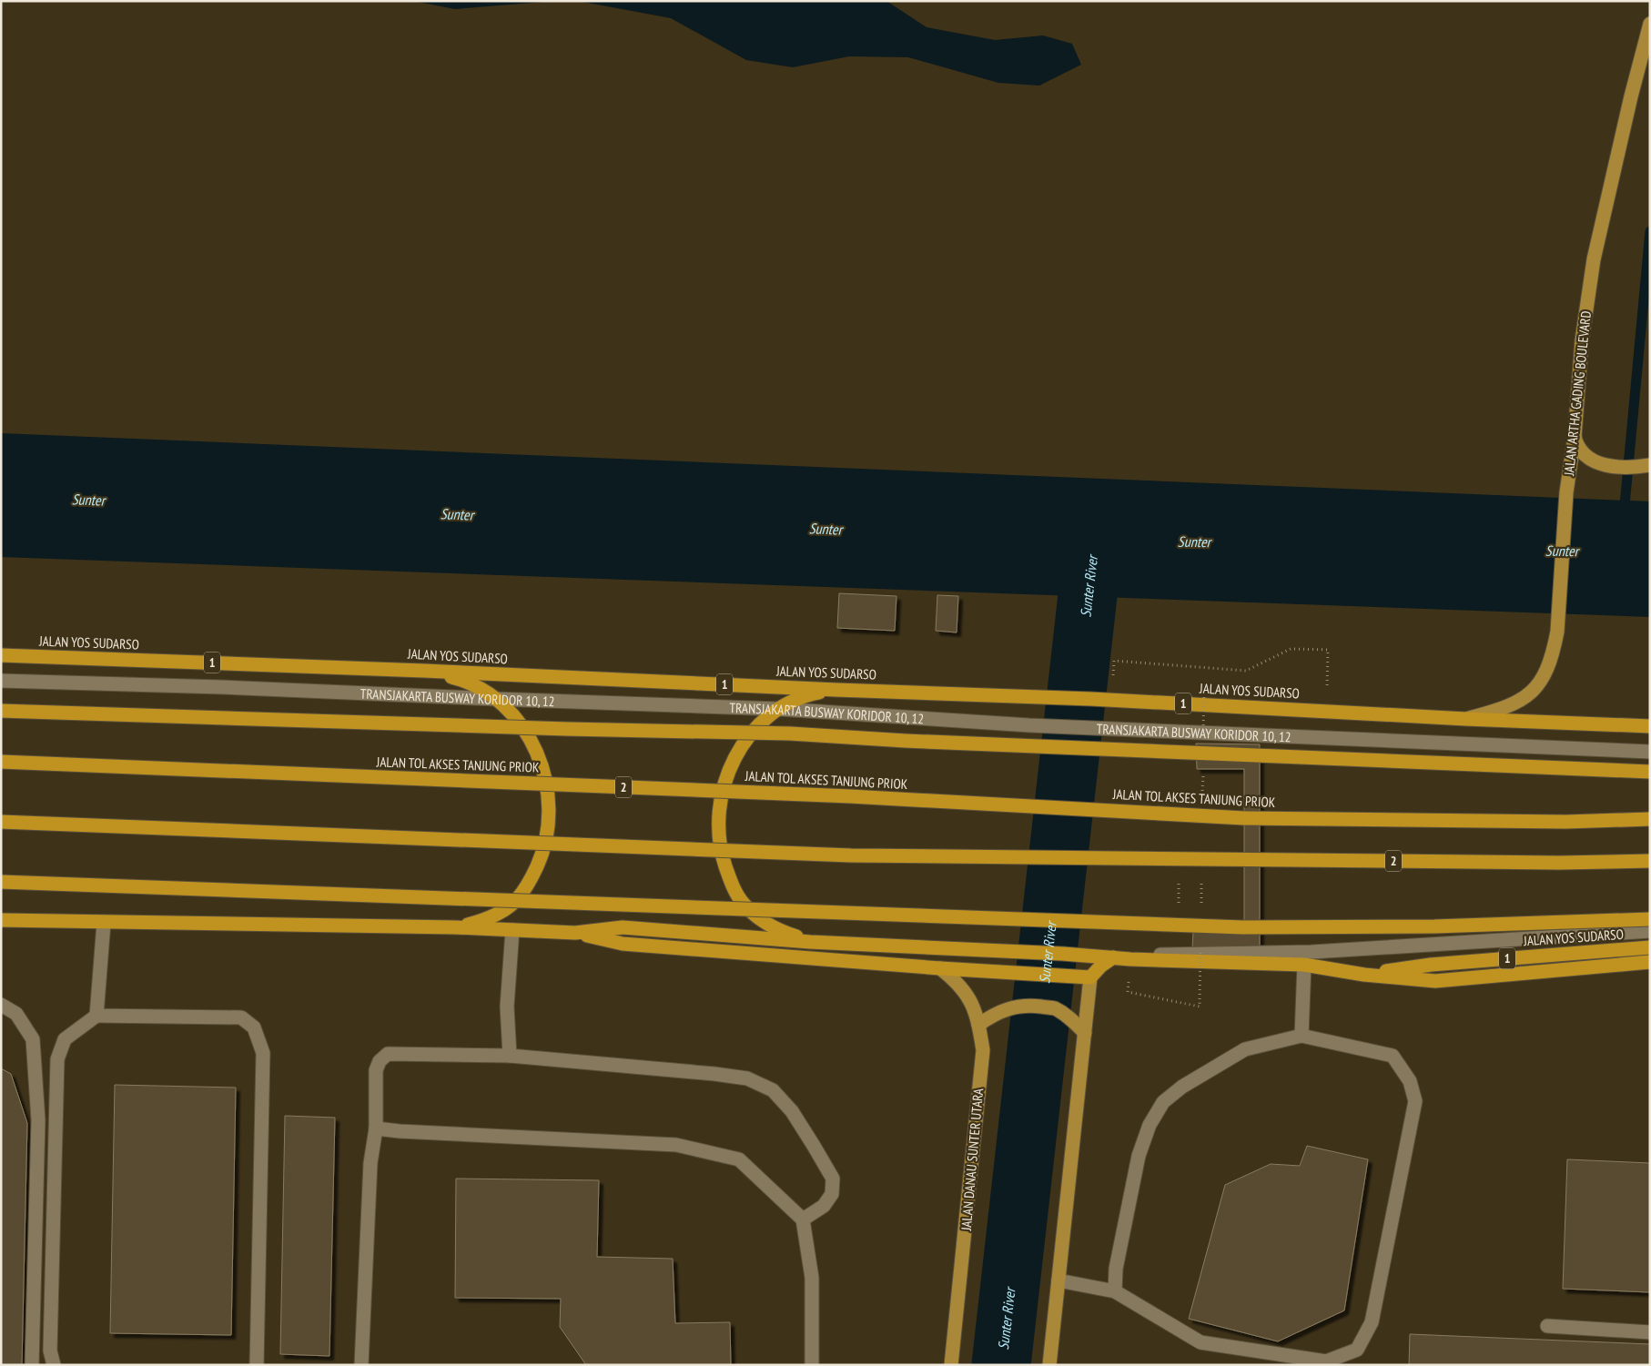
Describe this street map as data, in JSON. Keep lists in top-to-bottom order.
{
  "streets": {
    "highway": [
      "JALAN YOS SUDARSO",
      "1",
      "JALAN TOL AKSES TANJUNG PRIOK",
      "2"
    ],
    "main road": ["JALAN ARTHA GADING BOULEVARD", "JALAN DANAU SUNTER UTARA"],
    "lane": ["TRANSJAKARTA BUSWAY KORIDOR 10, 12"]
  },
  "crossings": [
    ["JALAN ARTHA GADING BOULEVARD", "JALAN YOS SUDARSO"],
    ["JALAN YOS SUDARSO", "JALAN DANAU SUNTER UTARA"]
  ],
  "water": ["Sunter", "Sunter River"]
}
